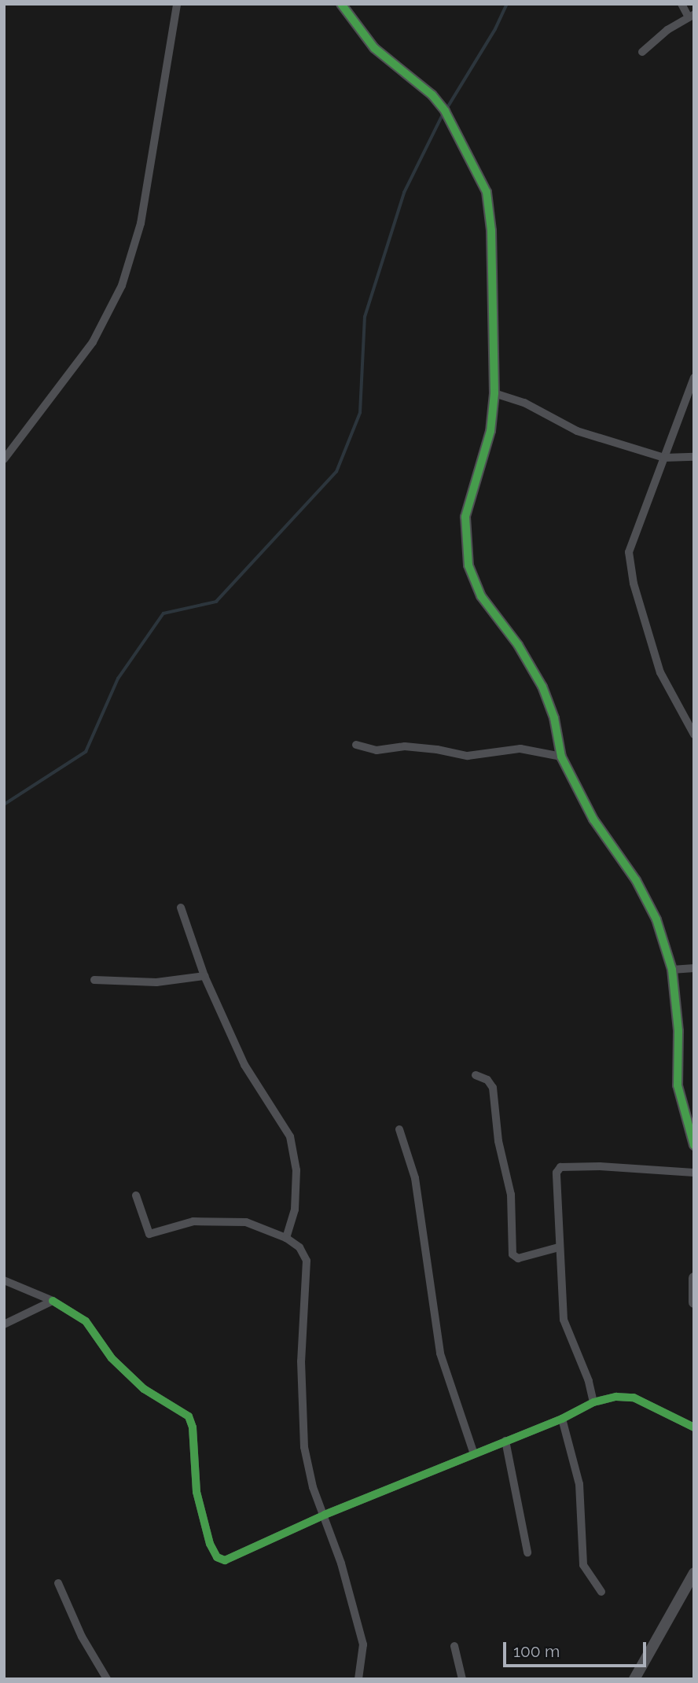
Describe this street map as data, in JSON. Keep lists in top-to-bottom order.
{
  "scale_bar": "100 m"
}
